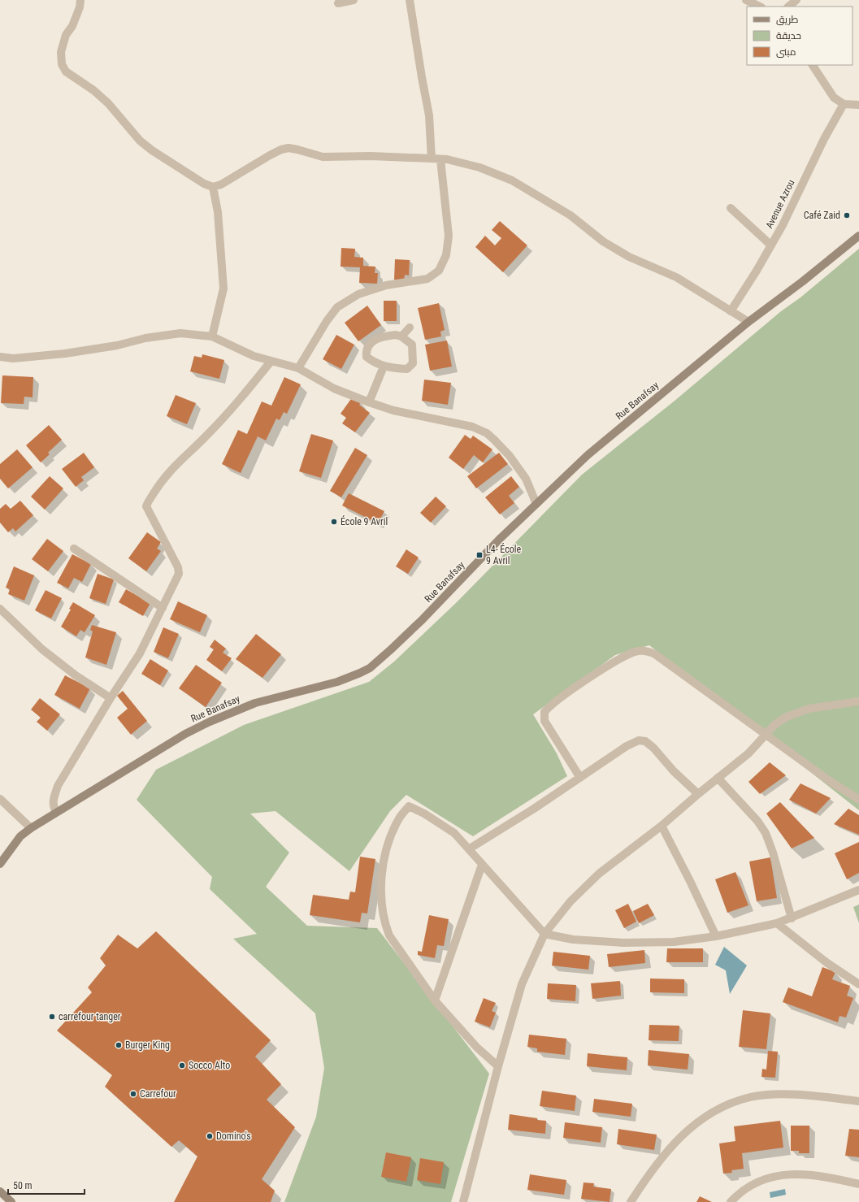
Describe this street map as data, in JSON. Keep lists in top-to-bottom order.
{
  "streets": {
    "main road": ["Rue Banafsay"],
    "street": ["Avenue Azrou"]
  },
  "places": {
    "other": [
      "Café Zaid",
      "École 9 Avril",
      "carrefour tanger",
      "Burger King",
      "Socco Alto",
      "Carrefour",
      "Domino's"
    ],
    "transit": ["L4- École 9 Avril"]
  },
  "legend": ["طريق", "حديقة", "مبنى"],
  "scale_bar": "50 m"
}
